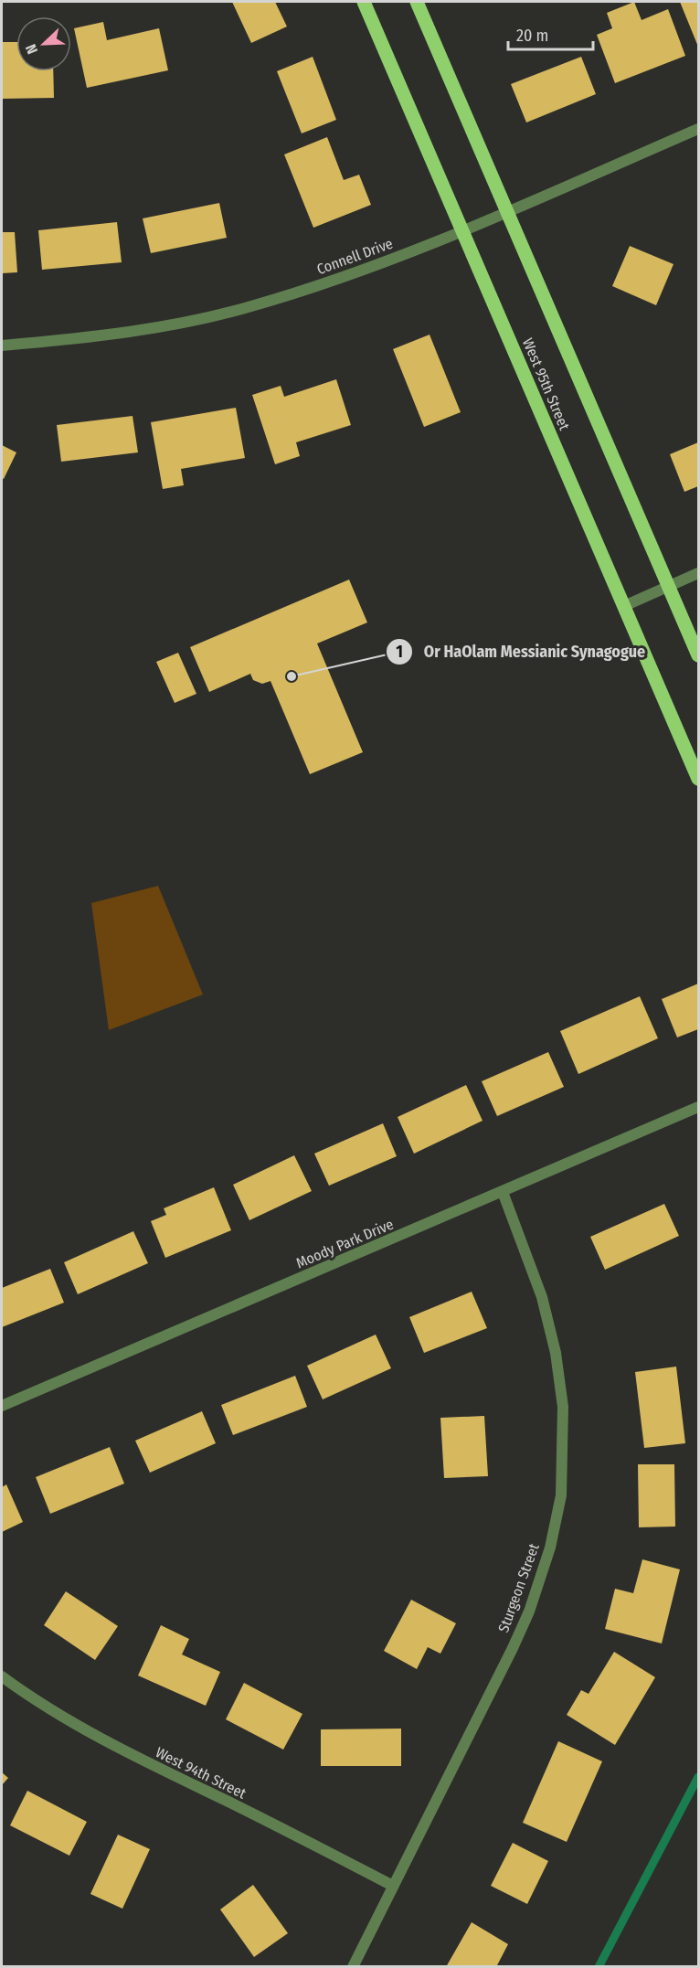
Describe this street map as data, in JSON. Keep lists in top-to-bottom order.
{
  "streets": {
    "main road": ["West 95th Street"],
    "street": [
      "Connell Drive",
      "Moody Park Drive",
      "Sturgeon Street",
      "West 94th Street"
    ]
  },
  "crossings": [
    ["Connell Drive", "West 95th Street"],
    ["Moody Park Drive", "Sturgeon Street"],
    ["Sturgeon Street", "West 94th Street"]
  ],
  "places": ["Or HaOlam Messianic Synagogue"],
  "scale_bar": "20 m",
  "north": "bottom left"
}
